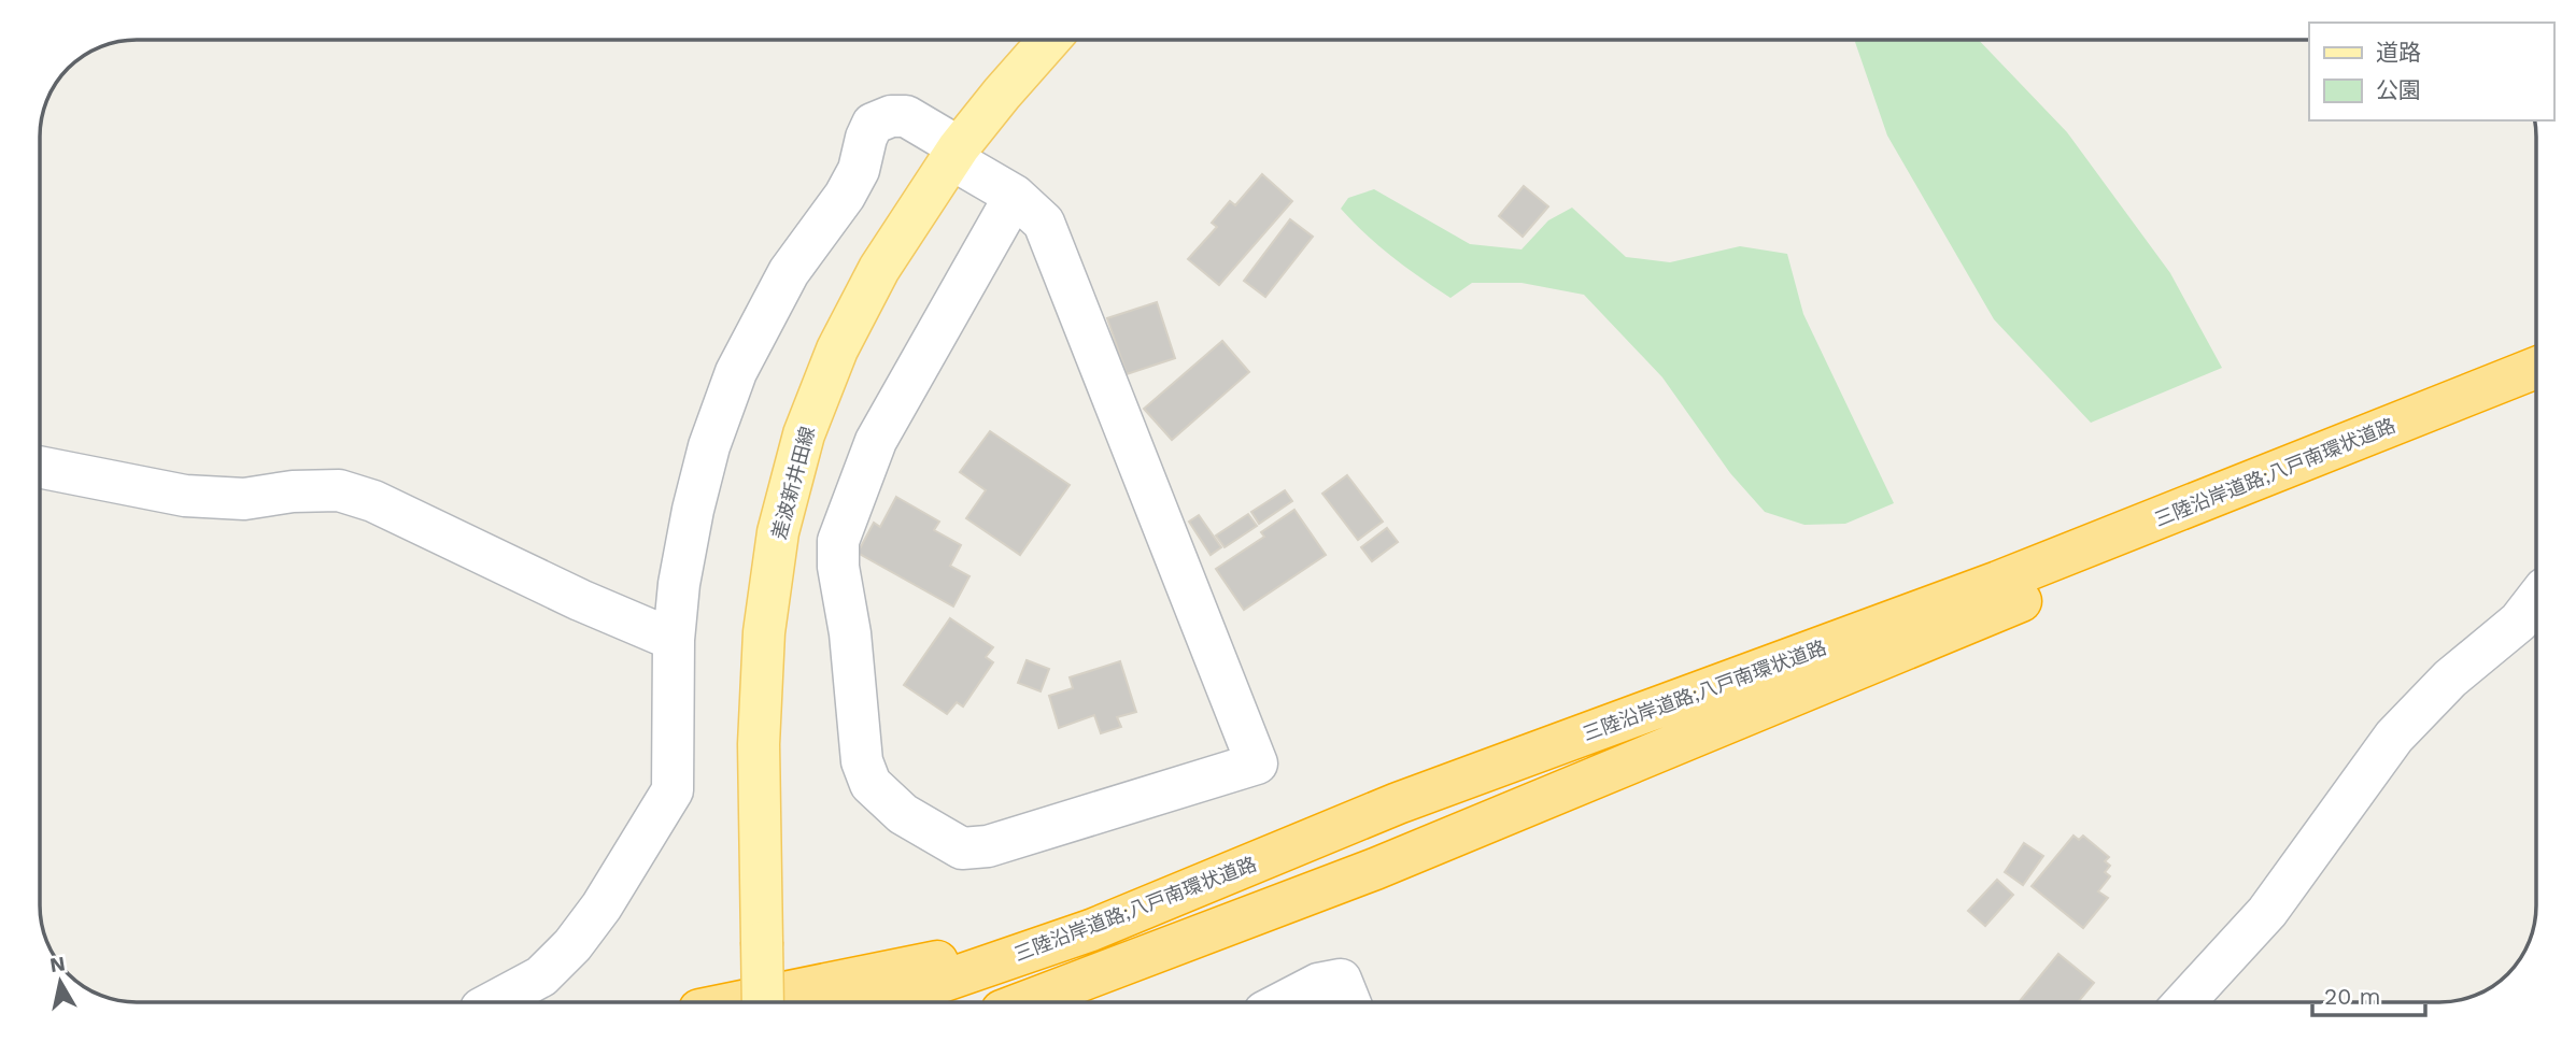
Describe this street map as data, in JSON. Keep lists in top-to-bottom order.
{
  "streets": {
    "highway": ["三陸沿岸道路;八戸南環状道路"],
    "main road": ["差波新井田線"]
  },
  "legend": ["道路", "公園"],
  "scale_bar": "20 m",
  "north": "top"
}
